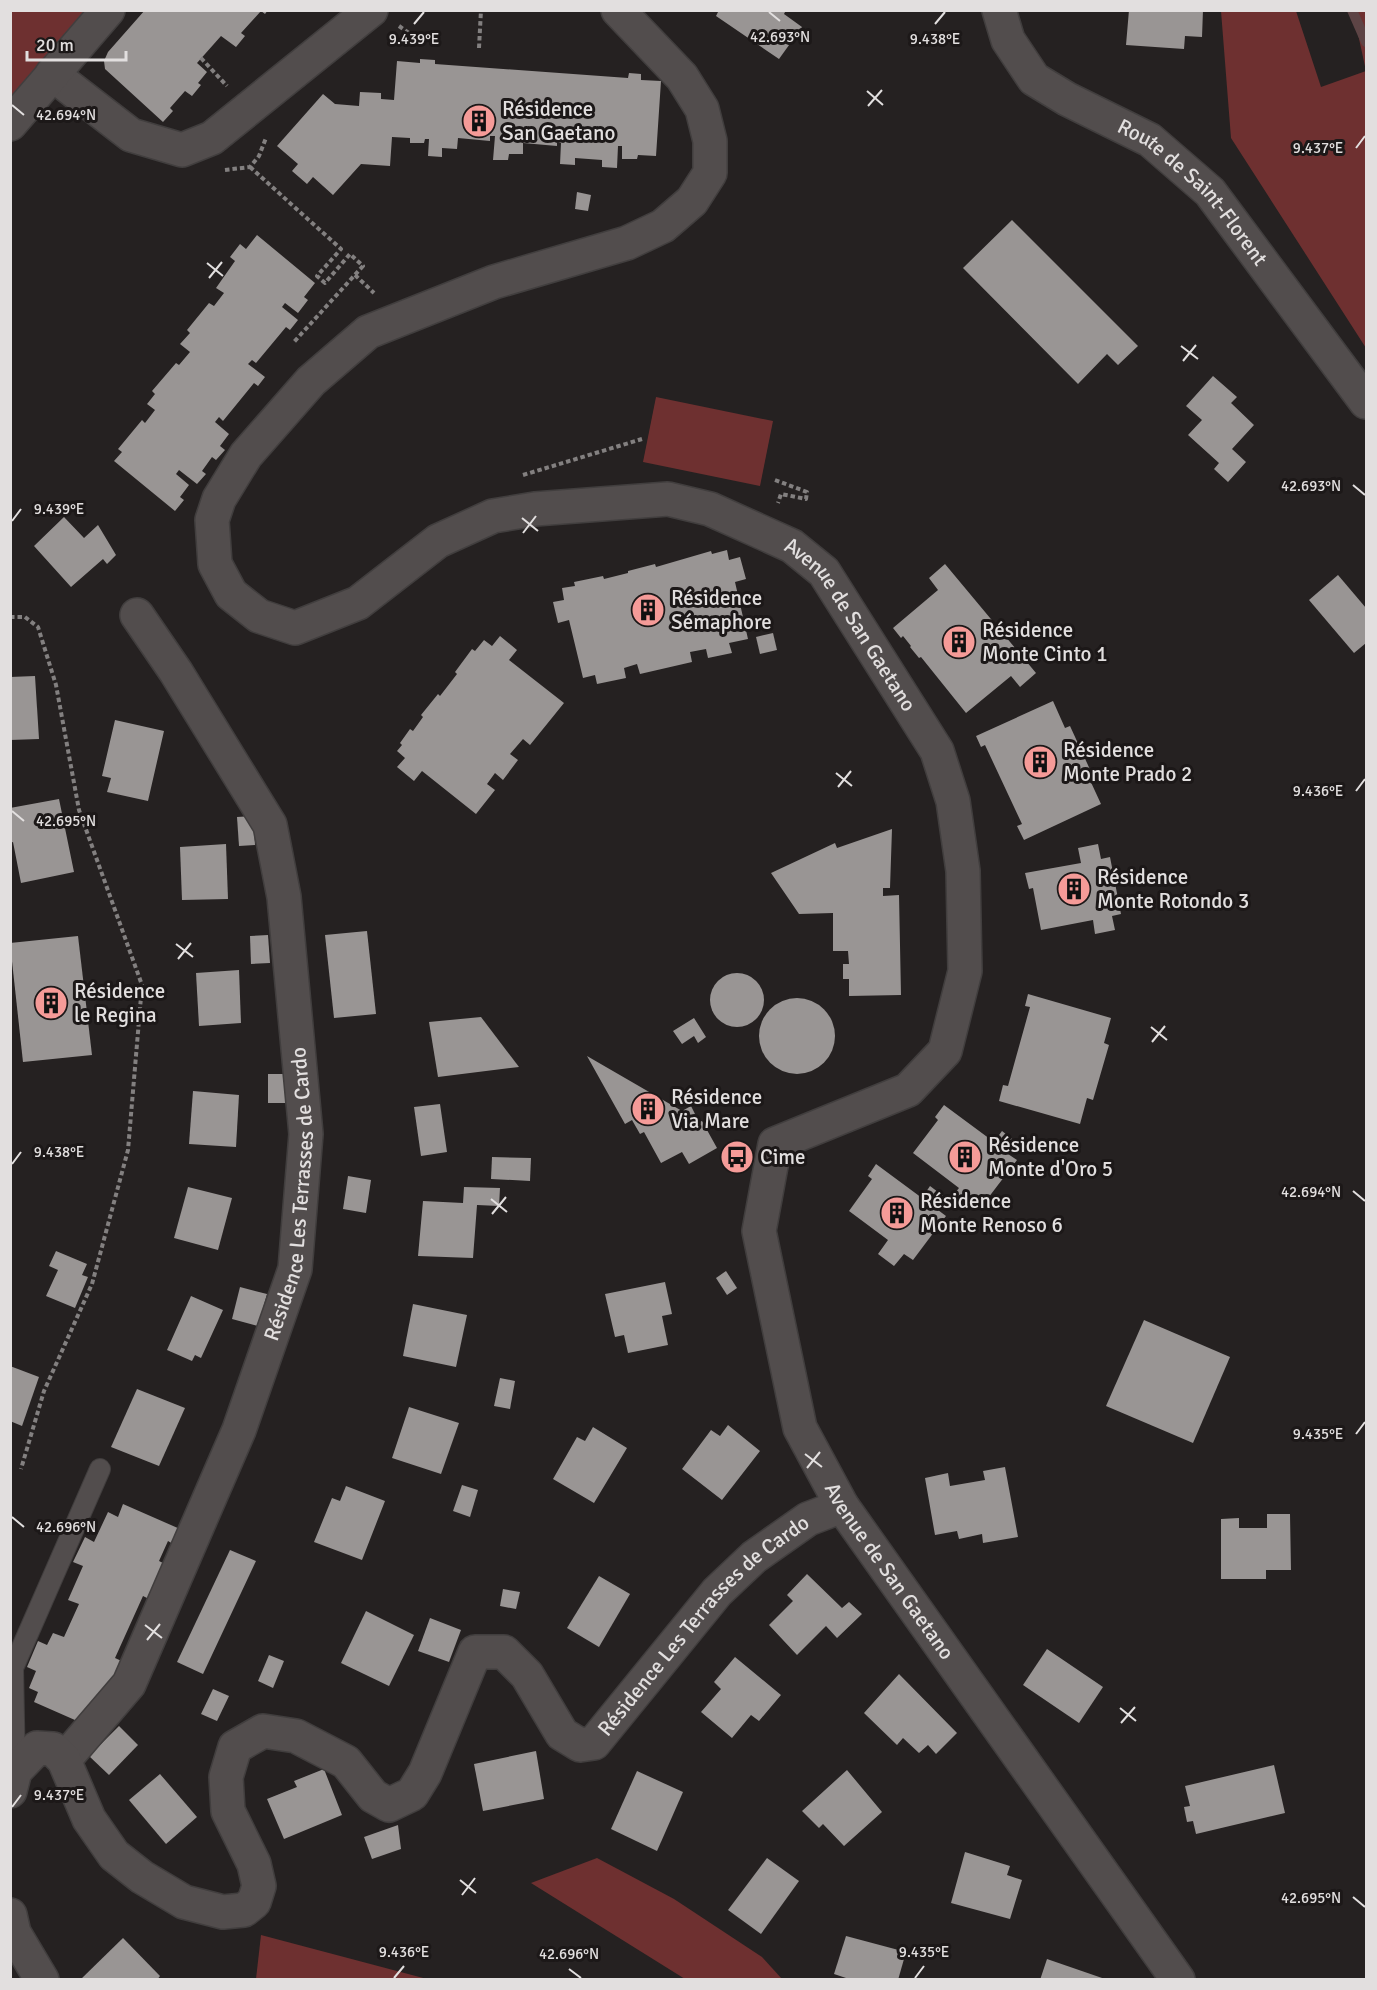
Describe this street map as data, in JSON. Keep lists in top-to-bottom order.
{
  "streets": {
    "street": ["Route de Saint-Florent", "Avenue de San Gaetano", "Résidence Les Terrasses de Cardo"]
  },
  "crossings": [
    ["Avenue de San Gaetano", "Résidence Les Terrasses de Cardo"]
  ],
  "places": {
    "building": [
      "Résidence San Gaetano",
      "Résidence Sémaphore",
      "Résidence Monte Cinto 1",
      "Résidence Monte Prado 2",
      "Résidence Monte Rotondo 3",
      "Résidence le Regina",
      "Résidence Via Mare",
      "Résidence Monte d'Oro 5",
      "Résidence Monte Renoso 6"
    ],
    "bus stop": ["Cime"]
  },
  "scale_bar": "20 m",
  "coordinates": [
    "42.693°N",
    "9.439°E",
    "9.438°E",
    "42.694°N",
    "9.437°E",
    "9.436°E",
    "42.695°N",
    "9.435°E",
    "42.696°N"
  ]
}
